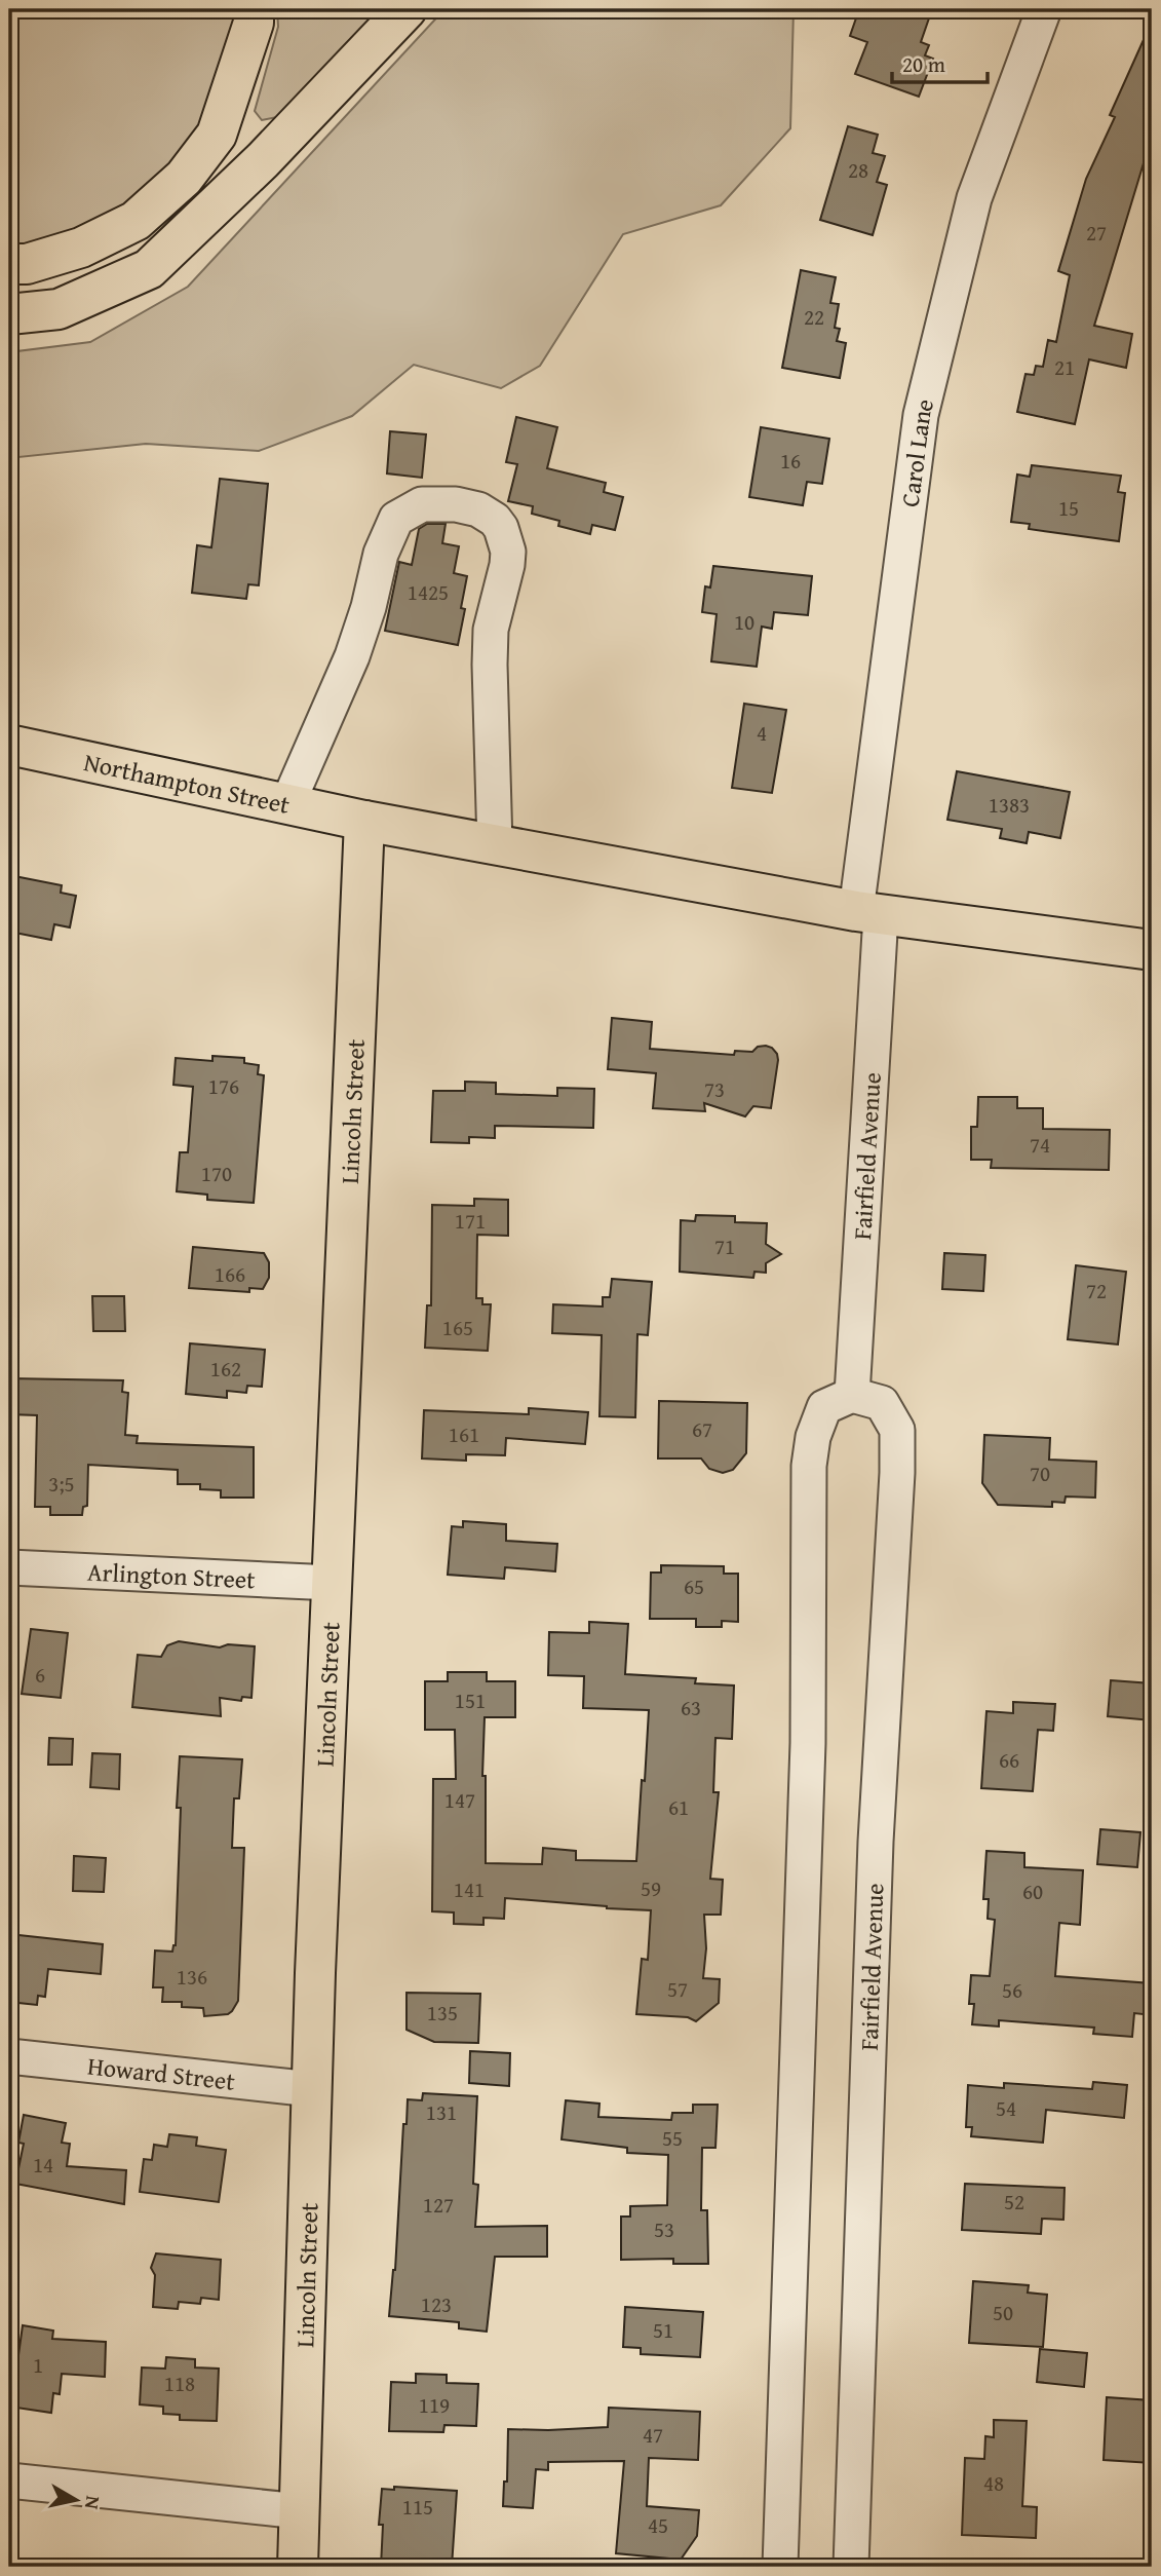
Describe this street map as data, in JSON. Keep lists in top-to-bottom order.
{
  "streets": {
    "main road": ["Northampton Street", "Lincoln Street"],
    "street": [
      "Carol Lane",
      "Fairfield Avenue",
      "Arlington Street",
      "Howard Street"
    ]
  },
  "crossings": [
    ["Carol Lane", "Northampton Street"],
    ["Carol Lane", "Fairfield Avenue"],
    ["Northampton Street", "Lincoln Street"],
    ["Northampton Street", "Fairfield Avenue"],
    ["Lincoln Street", "Arlington Street"],
    ["Lincoln Street", "Howard Street"]
  ],
  "house_numbers": [
    "28",
    "27",
    "22",
    "21",
    "16",
    "15",
    "1425",
    "10",
    "4",
    "1383",
    "176",
    "73",
    "74",
    "170",
    "171",
    "71",
    "166",
    "72",
    "165",
    "162",
    "67",
    "161",
    "70",
    "3;5",
    "65",
    "6",
    "151",
    "63",
    "66",
    "147",
    "61",
    "59",
    "141",
    "60",
    "136",
    "57",
    "56",
    "135",
    "54",
    "131",
    "55",
    "14",
    "52",
    "127",
    "53",
    "123",
    "50",
    "51",
    "1",
    "118",
    "119",
    "47",
    "48",
    "115",
    "45"
  ],
  "scale_bar": "20 m",
  "north": "right"
}
